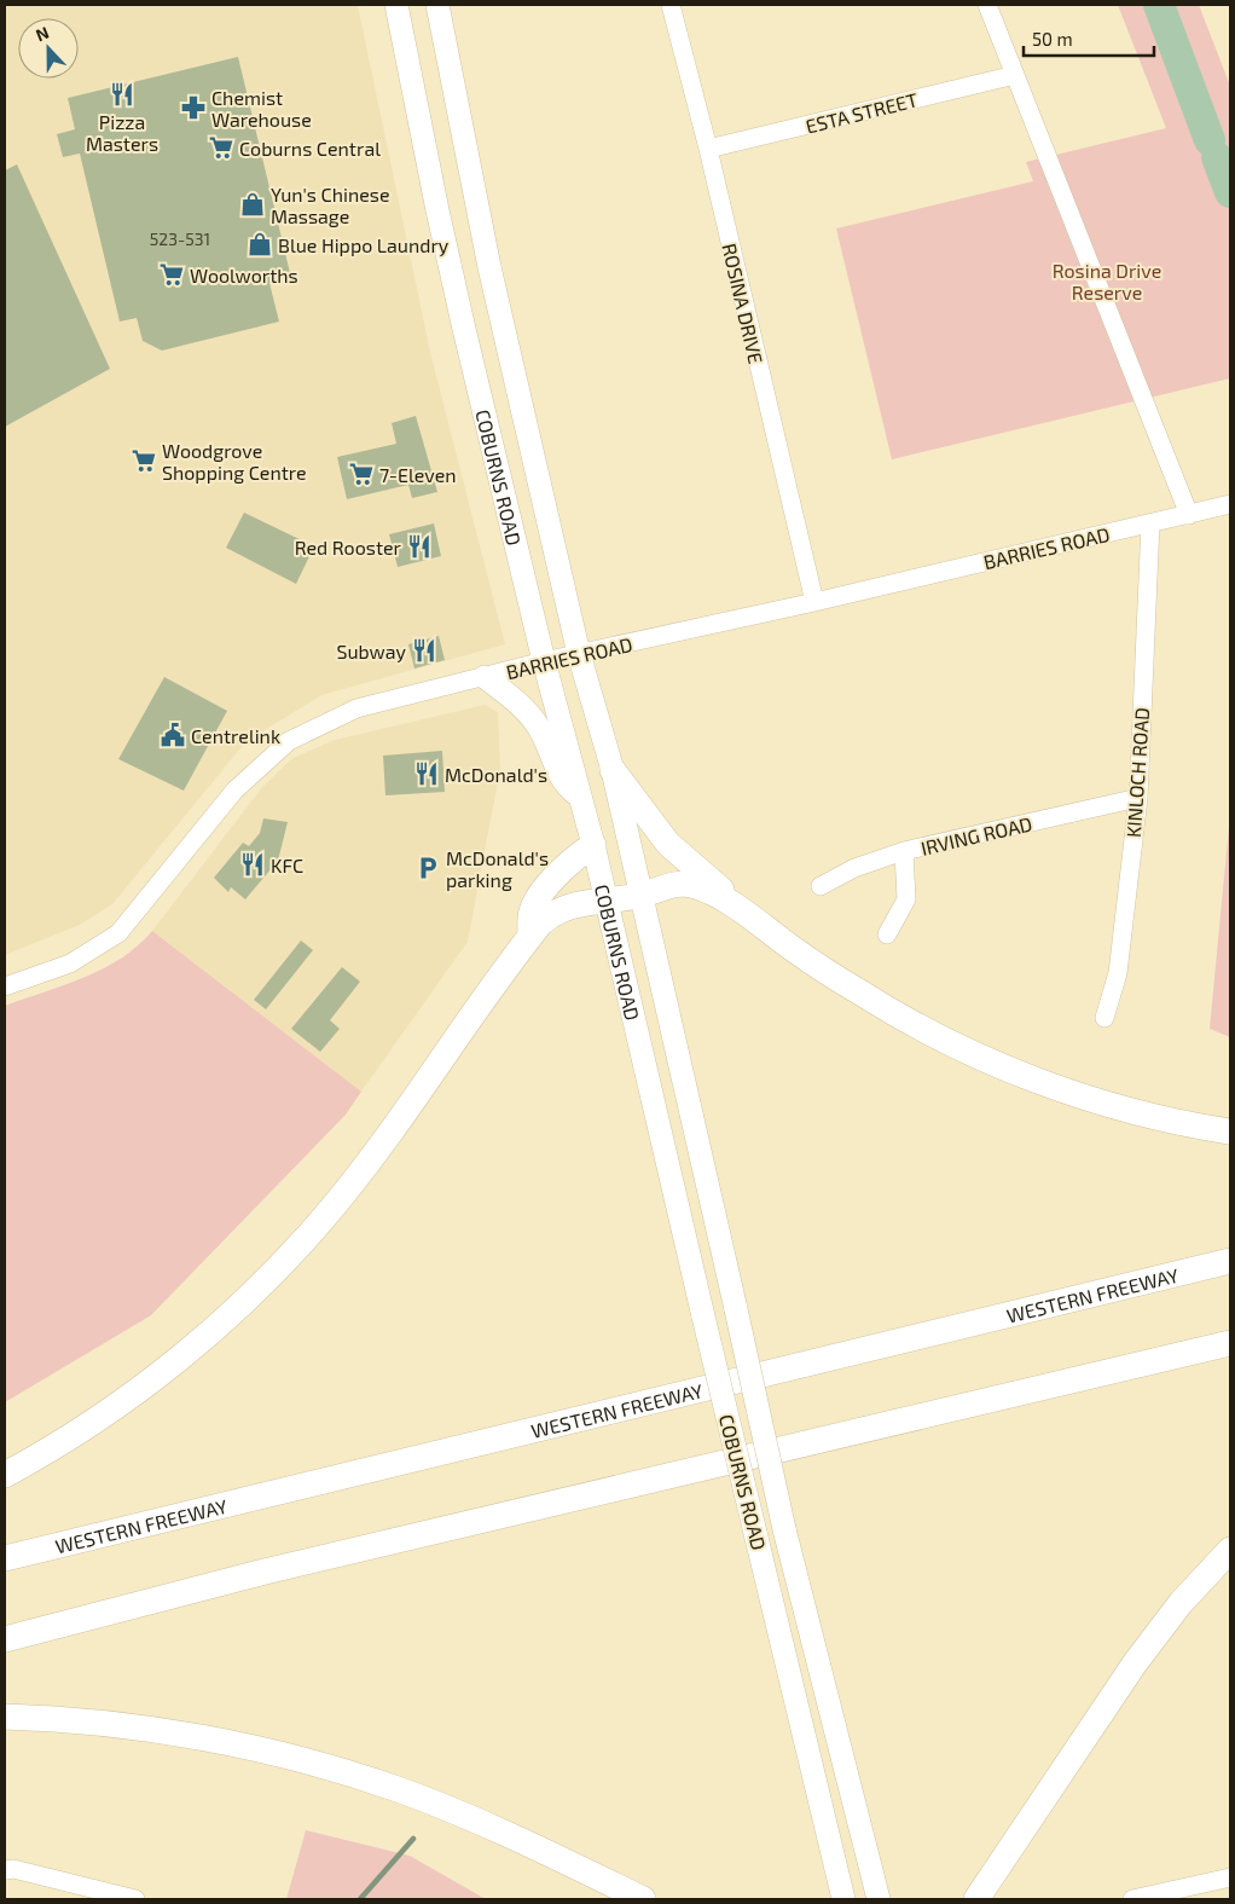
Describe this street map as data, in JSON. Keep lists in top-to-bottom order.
{
  "streets": {
    "highway": ["WESTERN FREEWAY"],
    "main road": ["COBURNS ROAD"],
    "street": [
      "ESTA STREET",
      "ROSINA DRIVE",
      "BARRIES ROAD",
      "KINLOCH ROAD",
      "IRVING ROAD"
    ]
  },
  "crossings": [
    ["ESTA STREET", "ROSINA DRIVE"],
    ["ROSINA DRIVE", "BARRIES ROAD"],
    ["COBURNS ROAD", "BARRIES ROAD"],
    ["BARRIES ROAD", "KINLOCH ROAD"],
    ["KINLOCH ROAD", "IRVING ROAD"]
  ],
  "parks": ["Rosina Drive Reserve"],
  "places": {
    "restaurant": [
      "Pizza Masters",
      "Red Rooster",
      "Subway",
      "McDonald's",
      "KFC"
    ],
    "pharmacy": ["Chemist Warehouse"],
    "supermarket": [
      "Coburns Central",
      "Woolworths",
      "Woodgrove Shopping Centre",
      "7-Eleven"
    ],
    "shop": ["Yun's Chinese Massage", "Blue Hippo Laundry"],
    "public building": ["Centrelink"],
    "parking": ["McDonald's parking"]
  },
  "house_numbers": ["523-531"],
  "scale_bar": "50 m",
  "north": "top"
}
